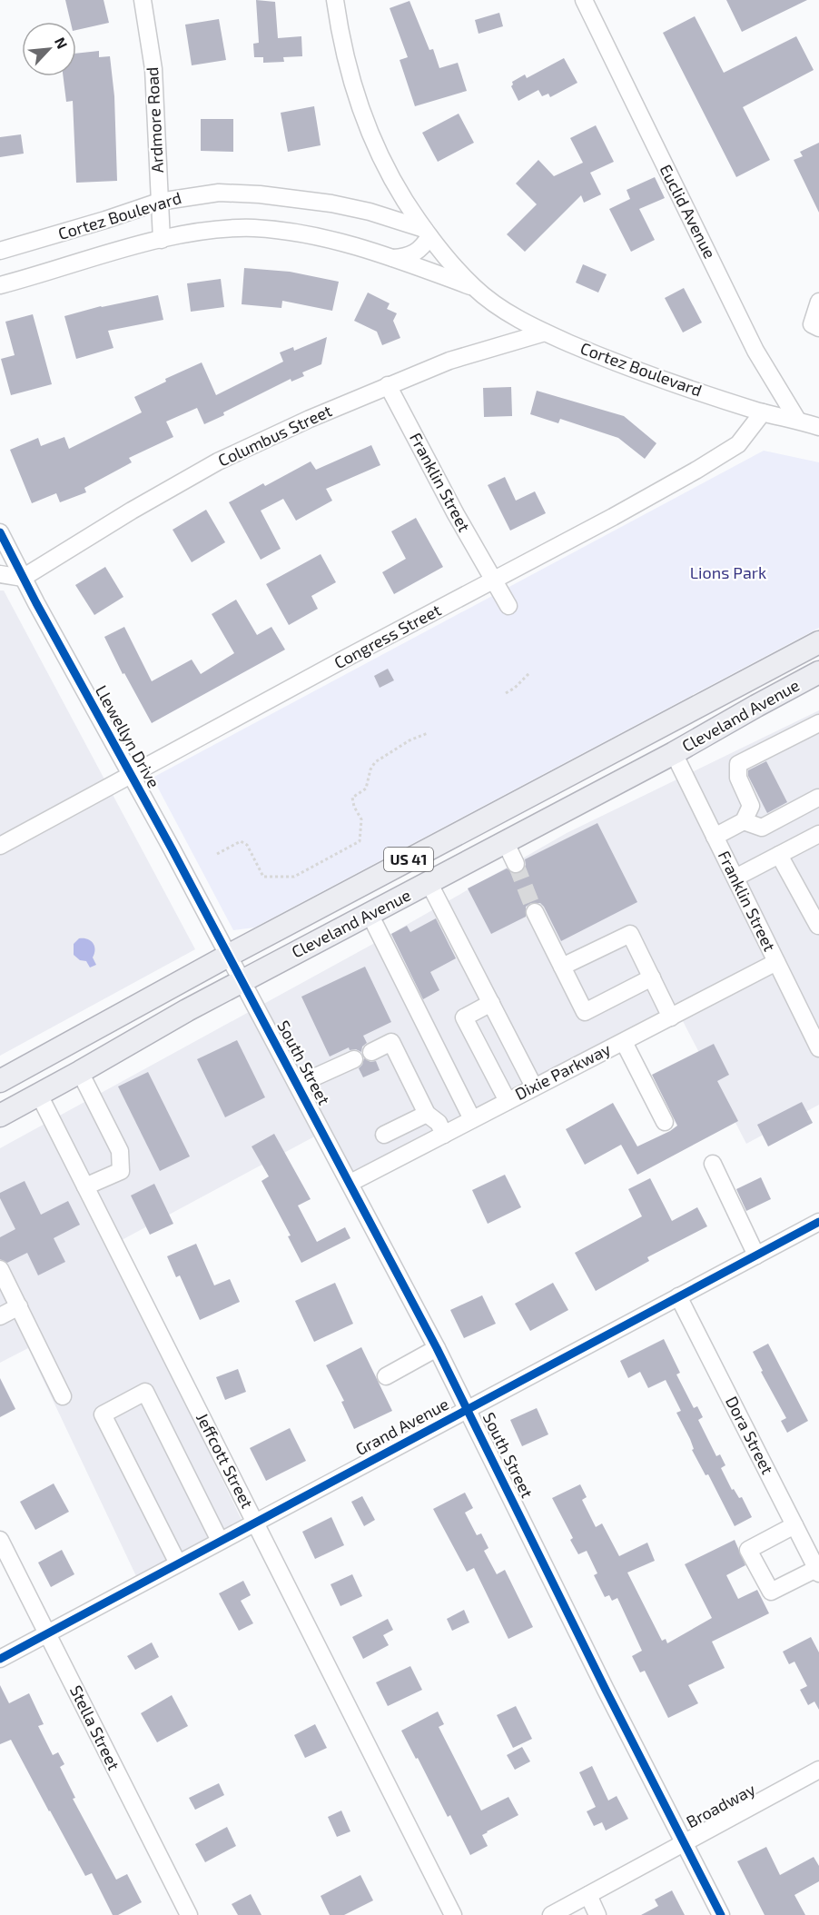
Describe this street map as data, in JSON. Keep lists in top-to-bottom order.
{
  "streets": {
    "main road": ["Cleveland Avenue", "US 41"],
    "street": [
      "Ardmore Road",
      "Euclid Avenue",
      "Cortez Boulevard",
      "Columbus Street",
      "Franklin Street",
      "Congress Street",
      "Llewellyn Drive",
      "South Street",
      "Dixie Parkway",
      "Grand Avenue",
      "Dora Street",
      "Jeffcott Street",
      "Stella Street",
      "Broadway"
    ]
  },
  "crossings": [
    ["Ardmore Road", "Cortez Boulevard"],
    ["Euclid Avenue", "Cortez Boulevard"],
    ["Cortez Boulevard", "Columbus Street"],
    ["Cortez Boulevard", "Congress Street"],
    ["Columbus Street", "Franklin Street"],
    ["Columbus Street", "Llewellyn Drive"],
    ["Franklin Street", "Congress Street"],
    ["Franklin Street", "Cleveland Avenue"],
    ["Franklin Street", "Dixie Parkway"],
    ["Congress Street", "Llewellyn Drive"],
    ["Cleveland Avenue", "Llewellyn Drive"],
    ["Cleveland Avenue", "South Street"],
    ["Cleveland Avenue", "Jeffcott Street"],
    ["Llewellyn Drive", "South Street"],
    ["South Street", "Dixie Parkway"],
    ["South Street", "Grand Avenue"],
    ["South Street", "Broadway"],
    ["Grand Avenue", "Dora Street"],
    ["Grand Avenue", "Jeffcott Street"],
    ["Grand Avenue", "Stella Street"]
  ],
  "parks": ["Lions Park"],
  "north": "top right"
}
